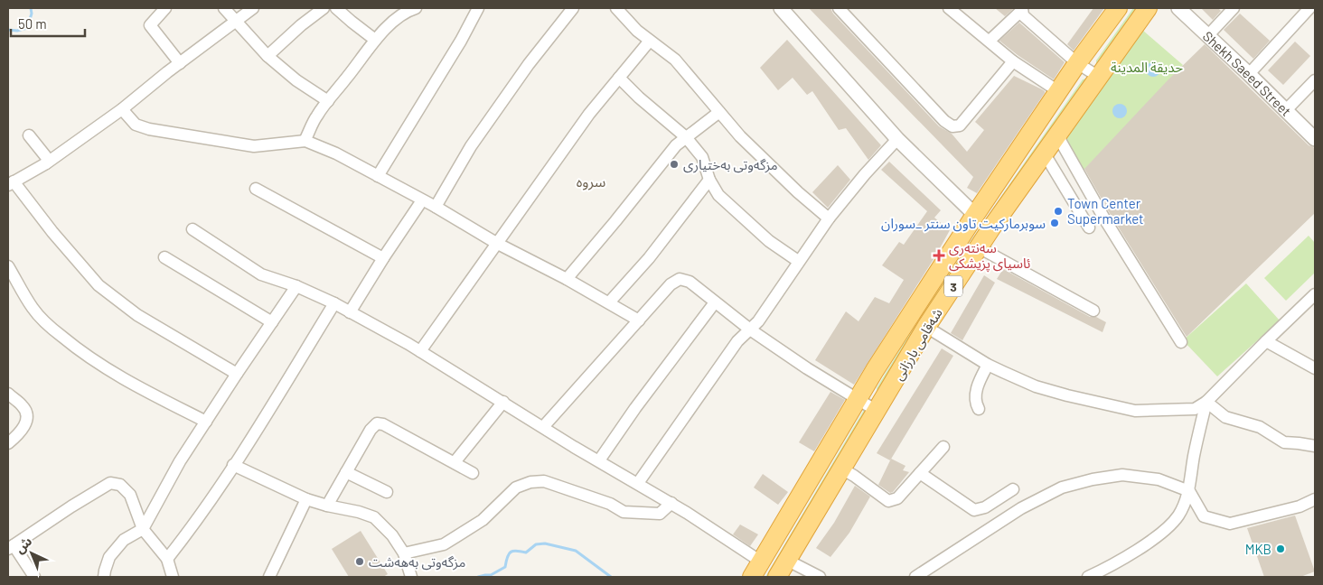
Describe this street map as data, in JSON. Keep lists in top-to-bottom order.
{
  "streets": {
    "highway": ["3", "شەقامی بارزانی"],
    "street": ["Shekh Saeed Street"]
  },
  "districts": ["سروە"],
  "parks": ["حديقة المدينة"],
  "places": {
    "other": [
      "مزگەوتی بەختیاری",
      "Town Center Supermarket",
      "سوبرماركيت تاون سنتر _سوران",
      "MKB",
      "مزگەوتی بەهەشت"
    ],
    "health": ["سەنتەری ئاسیای پزیشکی"]
  },
  "scale_bar": "50 m",
  "north": "top left"
}
